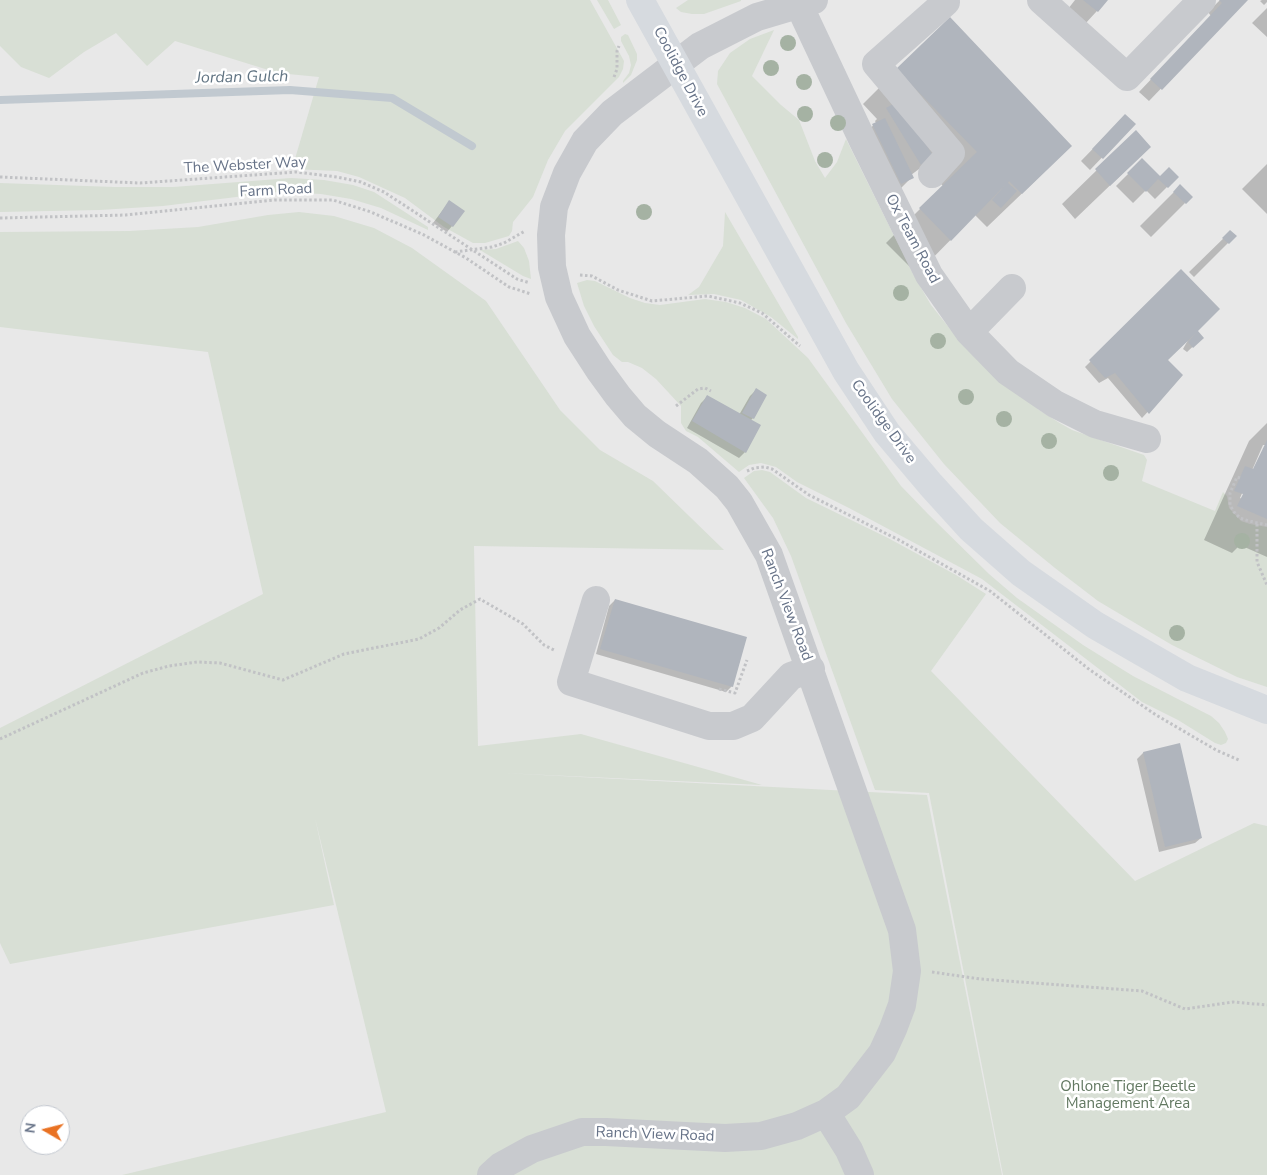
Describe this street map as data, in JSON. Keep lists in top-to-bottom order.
{
  "streets": {
    "main road": ["Coolidge Drive"],
    "street": ["Ox Team Road", "Ranch View Road"],
    "path": ["The Webster Way", "Farm Road"]
  },
  "crossings": [
    ["Coolidge Drive", "Ranch View Road"],
    ["Ox Team Road", "Ranch View Road"]
  ],
  "water": ["Jordan Gulch"],
  "parks": ["Ohlone Tiger Beetle Management Area"],
  "north": "left"
}
